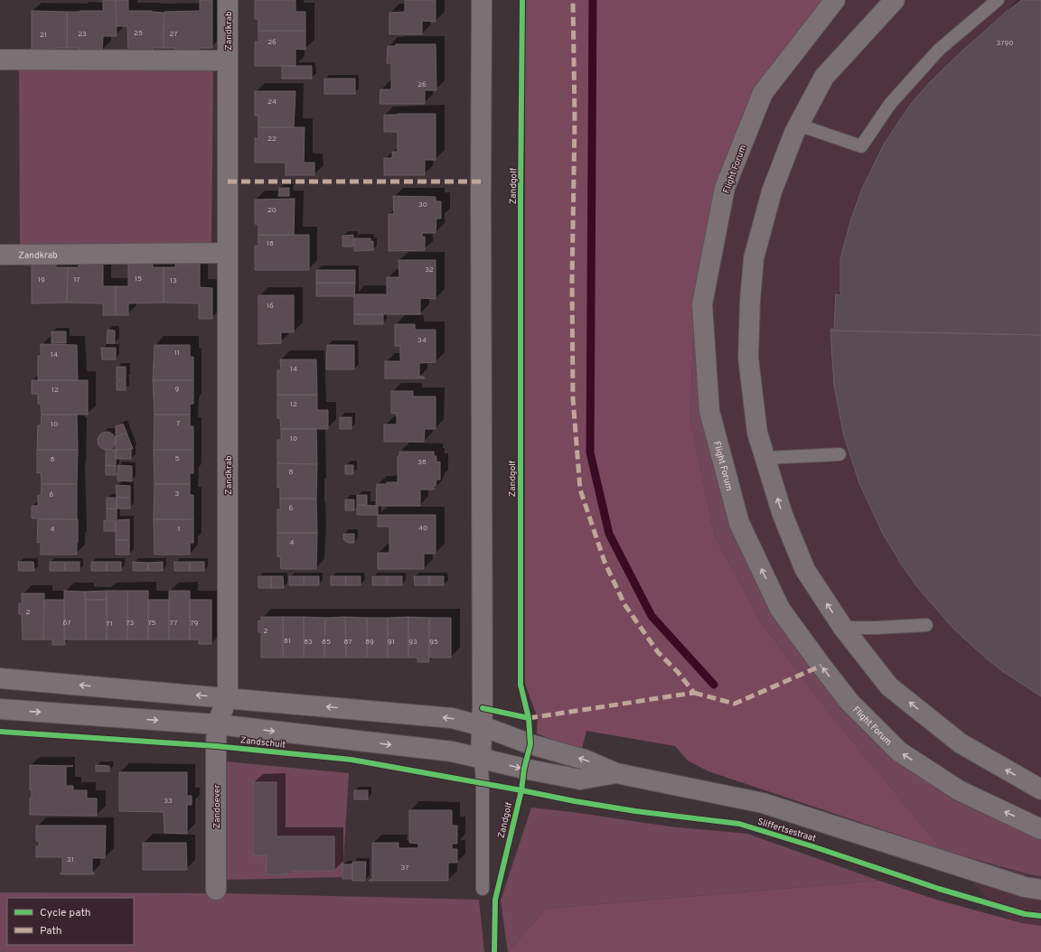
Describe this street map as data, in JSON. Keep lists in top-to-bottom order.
{
  "streets": {
    "street": [
      "Zandkrab",
      "Flight Forum",
      "Zandschuit",
      "Zandoever",
      "Sliffertsestraat"
    ],
    "cycle path": ["Zandgolf"]
  },
  "crossings": [
    ["Zandkrab", "Zandoever"],
    ["Zandschuit", "Zandoever"],
    ["Zandschuit", "Sliffertsestraat"]
  ],
  "house_numbers": [
    "25",
    "23",
    "27",
    "21",
    "26",
    "3790",
    "26",
    "24",
    "22",
    "30",
    "20",
    "18",
    "32",
    "15",
    "19",
    "17",
    "13",
    "16",
    "34",
    "11",
    "14",
    "14",
    "9",
    "12",
    "12",
    "7",
    "10",
    "10",
    "5",
    "8",
    "38",
    "8",
    "3",
    "6",
    "6",
    "40",
    "4",
    "1",
    "4",
    "2",
    "67",
    "73",
    "75",
    "77",
    "79",
    "71",
    "2",
    "81",
    "83",
    "85",
    "87",
    "89",
    "91",
    "93",
    "95",
    "33",
    "31",
    "37"
  ],
  "legend": ["Cycle path", "Path"]
}
